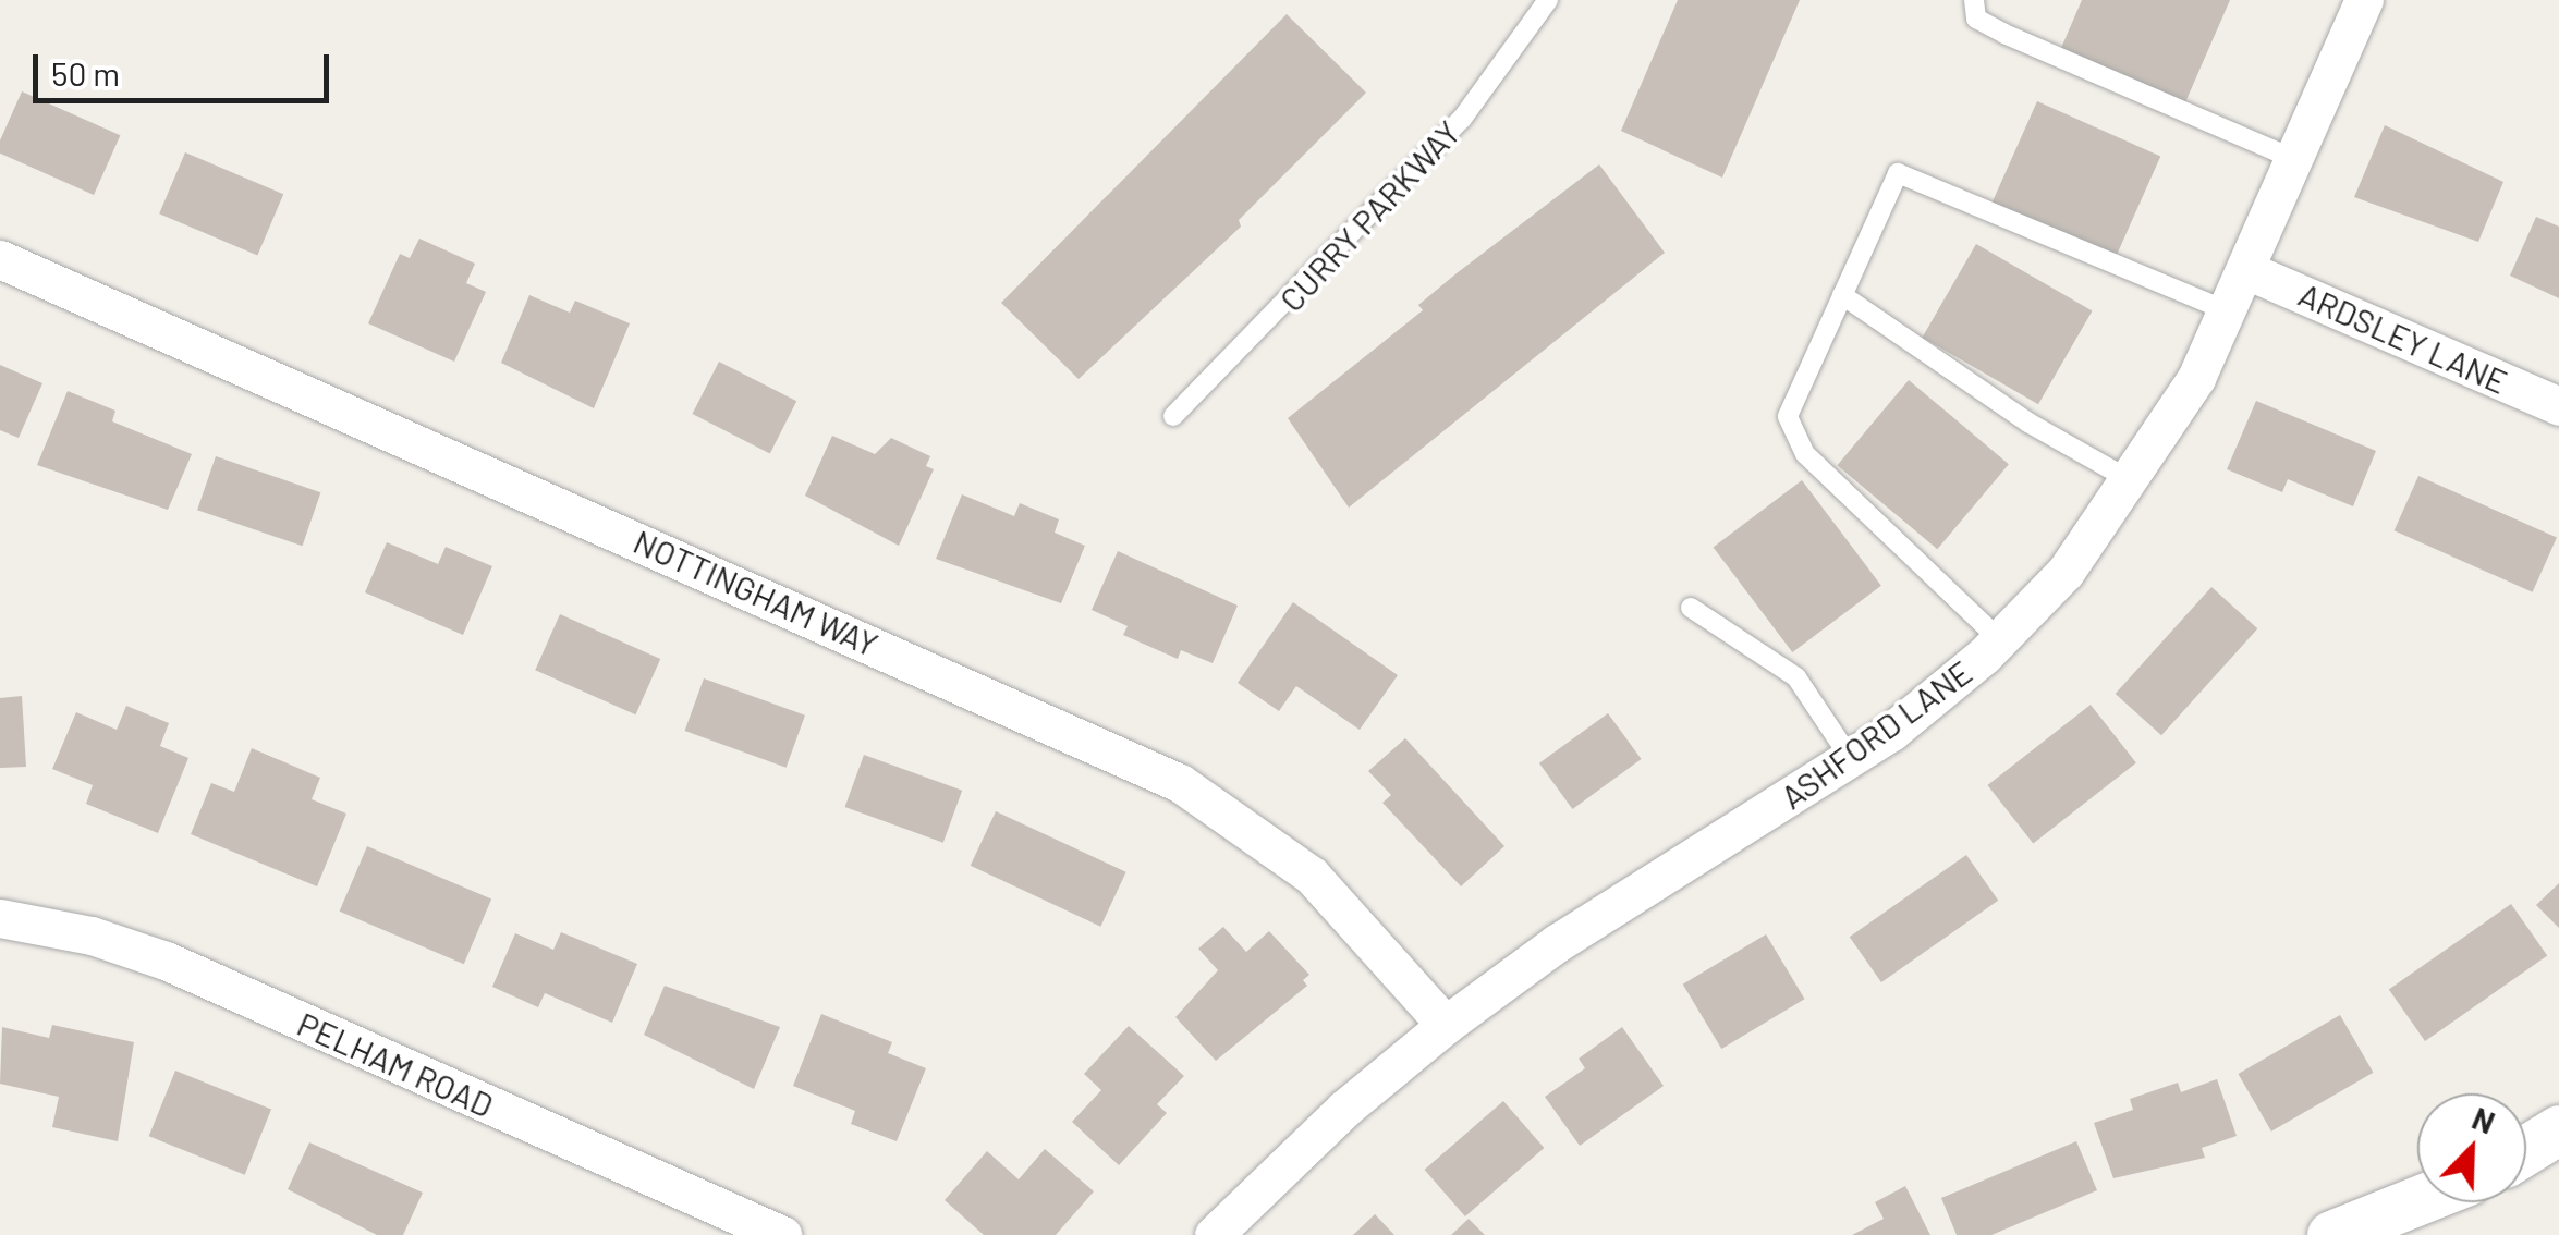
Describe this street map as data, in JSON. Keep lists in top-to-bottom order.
{
  "streets": {
    "street": [
      "ARDSLEY LANE",
      "NOTTINGHAM WAY",
      "ASHFORD LANE",
      "PELHAM ROAD"
    ],
    "lane": ["CURRY PARKWAY"]
  },
  "crossings": [
    ["ARDSLEY LANE", "ASHFORD LANE"],
    ["NOTTINGHAM WAY", "ASHFORD LANE"]
  ],
  "scale_bar": "50 m",
  "north": "top right"
}
